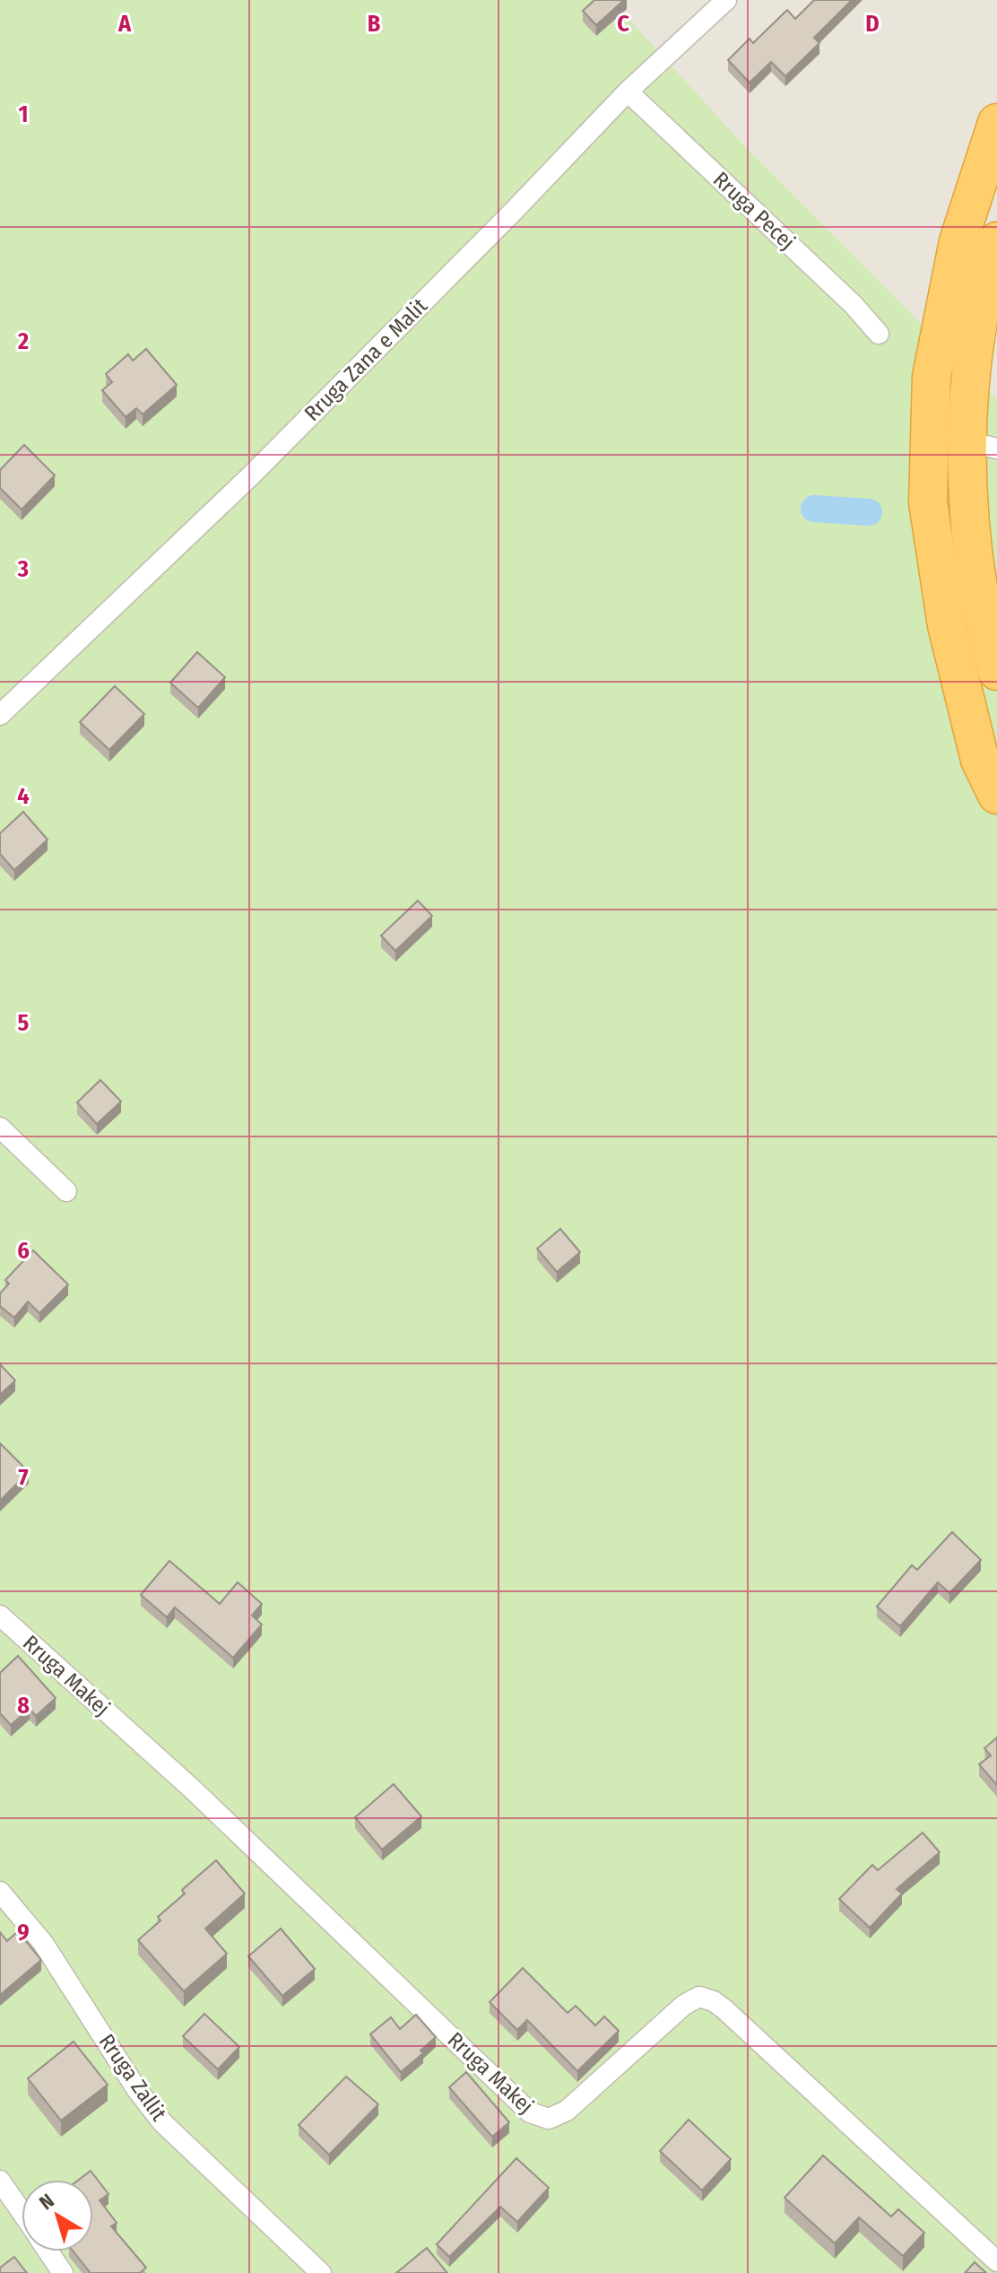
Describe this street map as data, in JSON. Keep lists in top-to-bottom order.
{
  "streets": {
    "street": [
      "Rruga Pecej",
      "Rruga Zana e Malit",
      "Rruga Makej",
      "Rruga Zallit"
    ]
  },
  "crossings": [
    ["Rruga Pecej", "Rruga Zana e Malit"]
  ],
  "north": "top left",
  "grid": {
    "columns": [
      "A",
      "B",
      "C",
      "D"
    ],
    "rows": [
      "1",
      "2",
      "3",
      "4",
      "5",
      "6",
      "7",
      "8",
      "9"
    ]
  }
}
